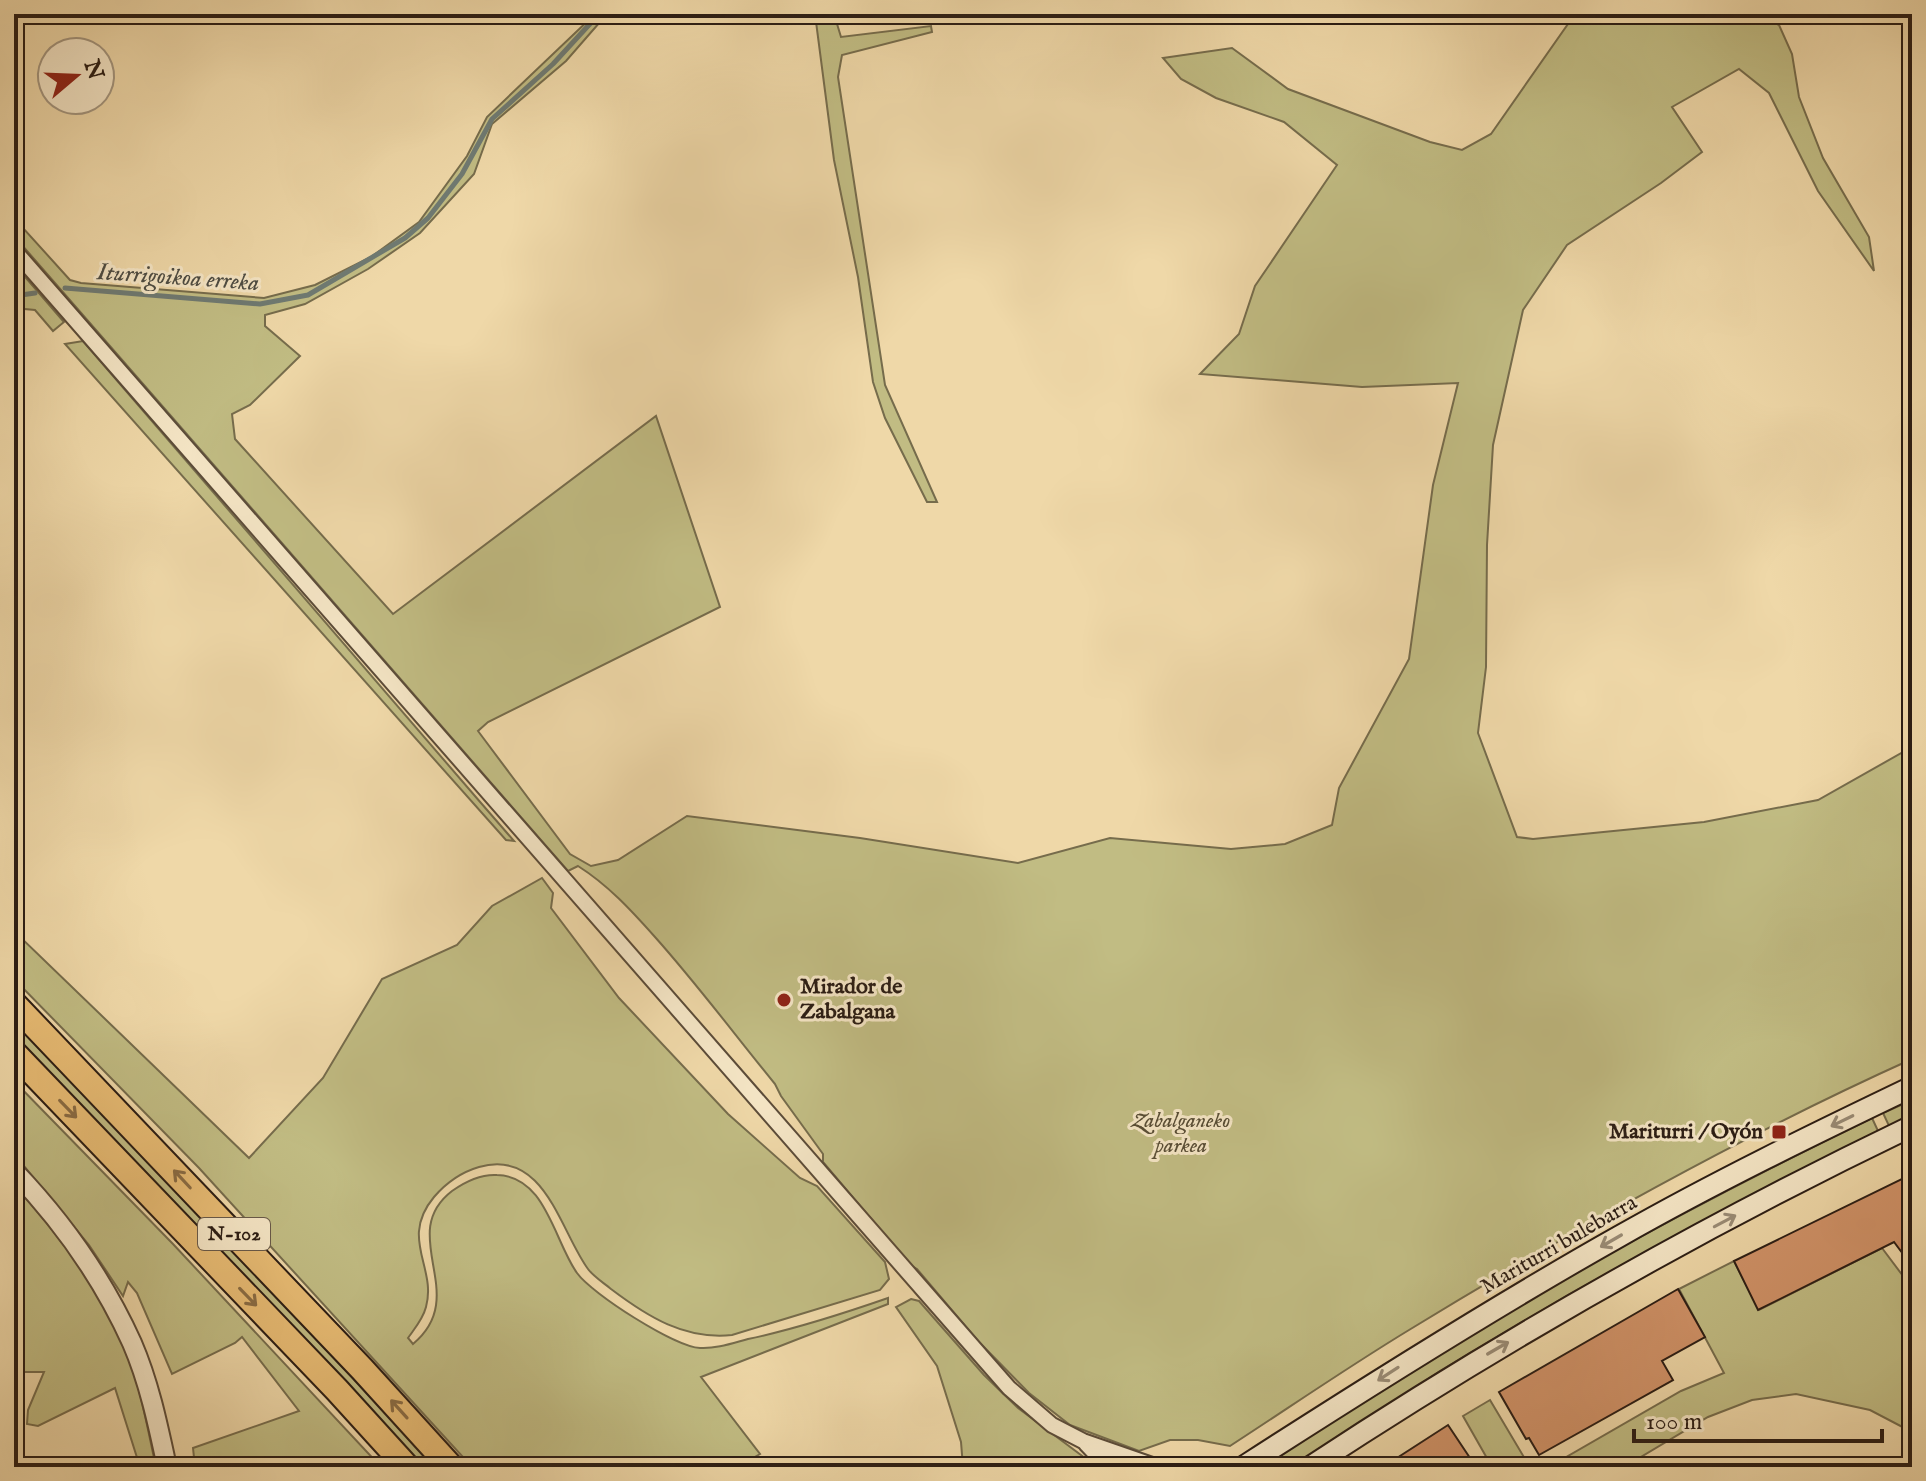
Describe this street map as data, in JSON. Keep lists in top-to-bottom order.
{
  "streets": {
    "highway": ["N-102"],
    "main road": ["Mariturri bulebarra"]
  },
  "water": ["Iturrigoikoa erreka"],
  "parks": ["Zabalganeko parkea"],
  "places": {
    "other": ["Mirador de Zabalgana"],
    "transit": ["Mariturri / Oyón"]
  },
  "scale_bar": "100 m",
  "north": "right"
}
